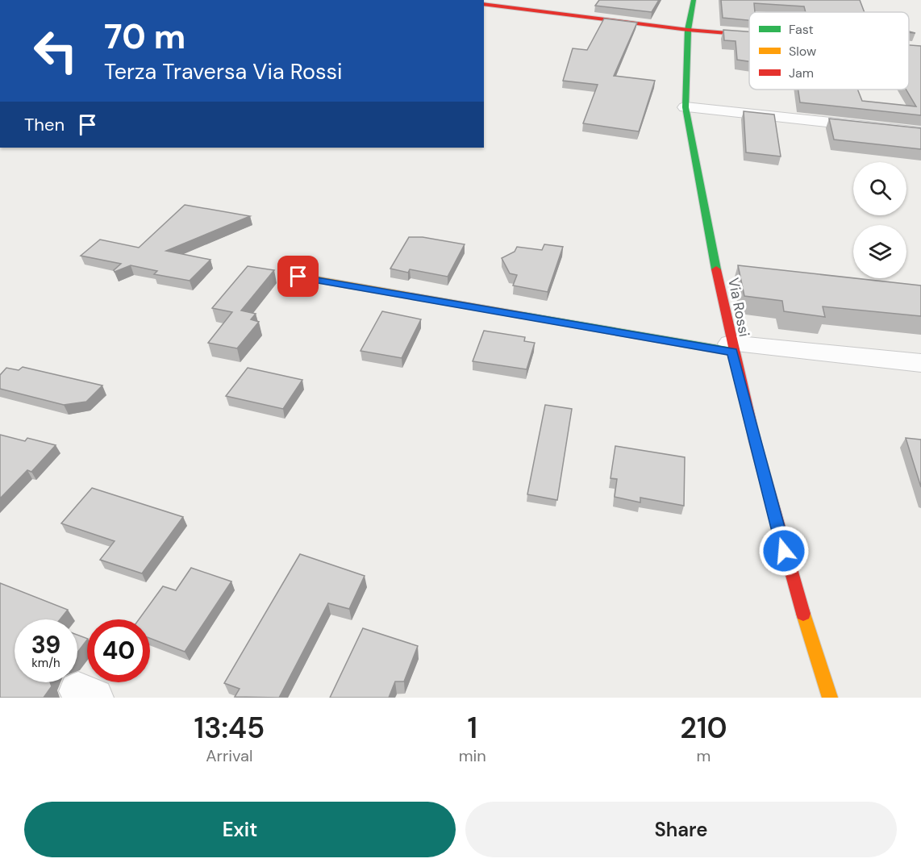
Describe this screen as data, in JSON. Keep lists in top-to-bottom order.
{
  "streets": {
    "street": ["Via Rossi"]
  },
  "legend": ["Fast", "Slow", "Jam"],
  "page": {
    "turn": ["70 m", "Terza Traversa Via Rossi"],
    "then": "Then",
    "speed": "39 km/h",
    "limit": "40",
    "eta": [
      "13:45",
      "Arrival",
      "1",
      "min",
      "210",
      "m"
    ],
    "buttons": ["Exit", "Share"]
  }
}
